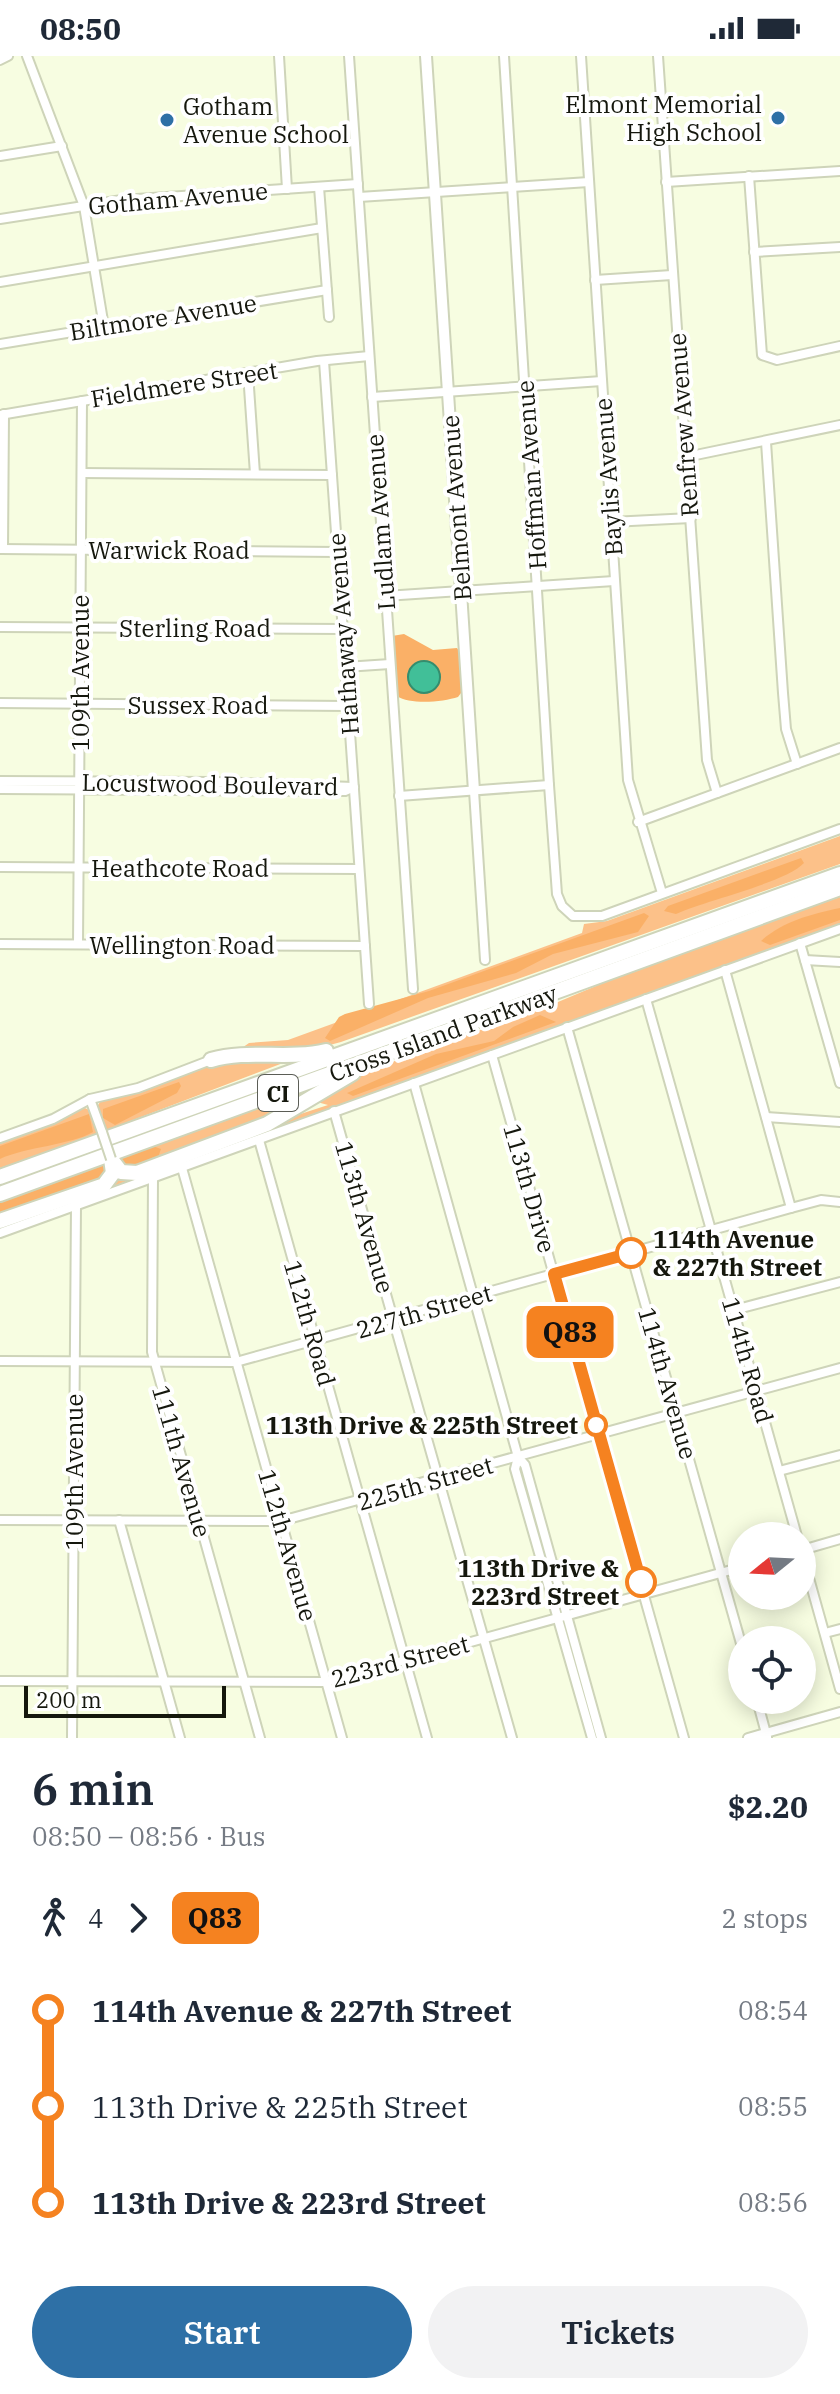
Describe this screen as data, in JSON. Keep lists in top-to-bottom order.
{
  "streets": {
    "highway": ["Cross Island Parkway", "CI"],
    "street": [
      "Gotham Avenue",
      "Biltmore Avenue",
      "Fieldmere Street",
      "Renfrew Avenue",
      "Hoffman Avenue",
      "Baylis Avenue",
      "Belmont Avenue",
      "Ludlam Avenue",
      "Warwick Road",
      "Sterling Road",
      "Hathaway Avenue",
      "109th Avenue",
      "Sussex Road",
      "Locustwood Boulevard",
      "Heathcote Road",
      "Wellington Road",
      "113th Drive",
      "113th Avenue",
      "227th Street",
      "112th Road",
      "114th Road",
      "114th Avenue",
      "111th Avenue",
      "225th Street",
      "112th Avenue",
      "223rd Street"
    ]
  },
  "crossings": [
    ["Gotham Avenue", "Ludlam Avenue"],
    ["Fieldmere Street", "Ludlam Avenue"],
    ["Fieldmere Street", "Hathaway Avenue"],
    ["Fieldmere Street", "109th Avenue"],
    ["Hoffman Avenue", "Baylis Avenue"],
    ["Warwick Road", "Hathaway Avenue"],
    ["Warwick Road", "109th Avenue"],
    ["Sterling Road", "Hathaway Avenue"],
    ["Sterling Road", "109th Avenue"],
    ["Hathaway Avenue", "Sussex Road"],
    ["Hathaway Avenue", "Locustwood Boulevard"],
    ["Hathaway Avenue", "Heathcote Road"],
    ["Hathaway Avenue", "Wellington Road"],
    ["109th Avenue", "Sussex Road"],
    ["109th Avenue", "Locustwood Boulevard"],
    ["109th Avenue", "Heathcote Road"],
    ["109th Avenue", "Wellington Road"],
    ["109th Avenue", "Cross Island Parkway"],
    ["109th Avenue", "227th Street"],
    ["109th Avenue", "225th Street"],
    ["109th Avenue", "223rd Street"],
    ["Cross Island Parkway", "113th Drive"],
    ["Cross Island Parkway", "113th Avenue"],
    ["Cross Island Parkway", "112th Road"],
    ["Cross Island Parkway", "114th Road"],
    ["Cross Island Parkway", "114th Avenue"],
    ["Cross Island Parkway", "111th Avenue"],
    ["Cross Island Parkway", "112th Avenue"],
    ["113th Drive", "227th Street"],
    ["113th Drive", "225th Street"],
    ["113th Drive", "223rd Street"],
    ["113th Avenue", "227th Street"],
    ["113th Avenue", "225th Street"],
    ["113th Avenue", "223rd Street"],
    ["227th Street", "112th Road"],
    ["227th Street", "114th Road"],
    ["227th Street", "114th Avenue"],
    ["227th Street", "111th Avenue"],
    ["227th Street", "112th Avenue"],
    ["112th Road", "225th Street"],
    ["112th Road", "223rd Street"],
    ["114th Road", "225th Street"],
    ["114th Avenue", "225th Street"],
    ["114th Avenue", "223rd Street"],
    ["111th Avenue", "225th Street"],
    ["111th Avenue", "223rd Street"],
    ["225th Street", "112th Avenue"],
    ["112th Avenue", "223rd Street"]
  ],
  "places": [
    "Elmont Memorial High School",
    "Gotham Avenue School",
    "114th Avenue & 227th Street",
    "113th Drive & 225th Street",
    "113th Drive & 223rd Street"
  ],
  "lines": ["bus line Q83"],
  "scale_bar": "200 m",
  "north": "left",
  "page": {
    "status": "08:50",
    "on_map": "Q83",
    "scale": "200 m",
    "heading": ["6 min", "08:50 – 08:56 · Bus", "$2.20"],
    "legs": ["4", "Q83", "2 stops"],
    "list": [
      {
        "name": "114th Avenue & 227th Street",
        "value": "08:54"
      },
      {
        "name": "113th Drive & 225th Street",
        "value": "08:55"
      },
      {
        "name": "113th Drive & 223rd Street",
        "value": "08:56"
      }
    ],
    "buttons": ["Start", "Tickets"]
  }
}
